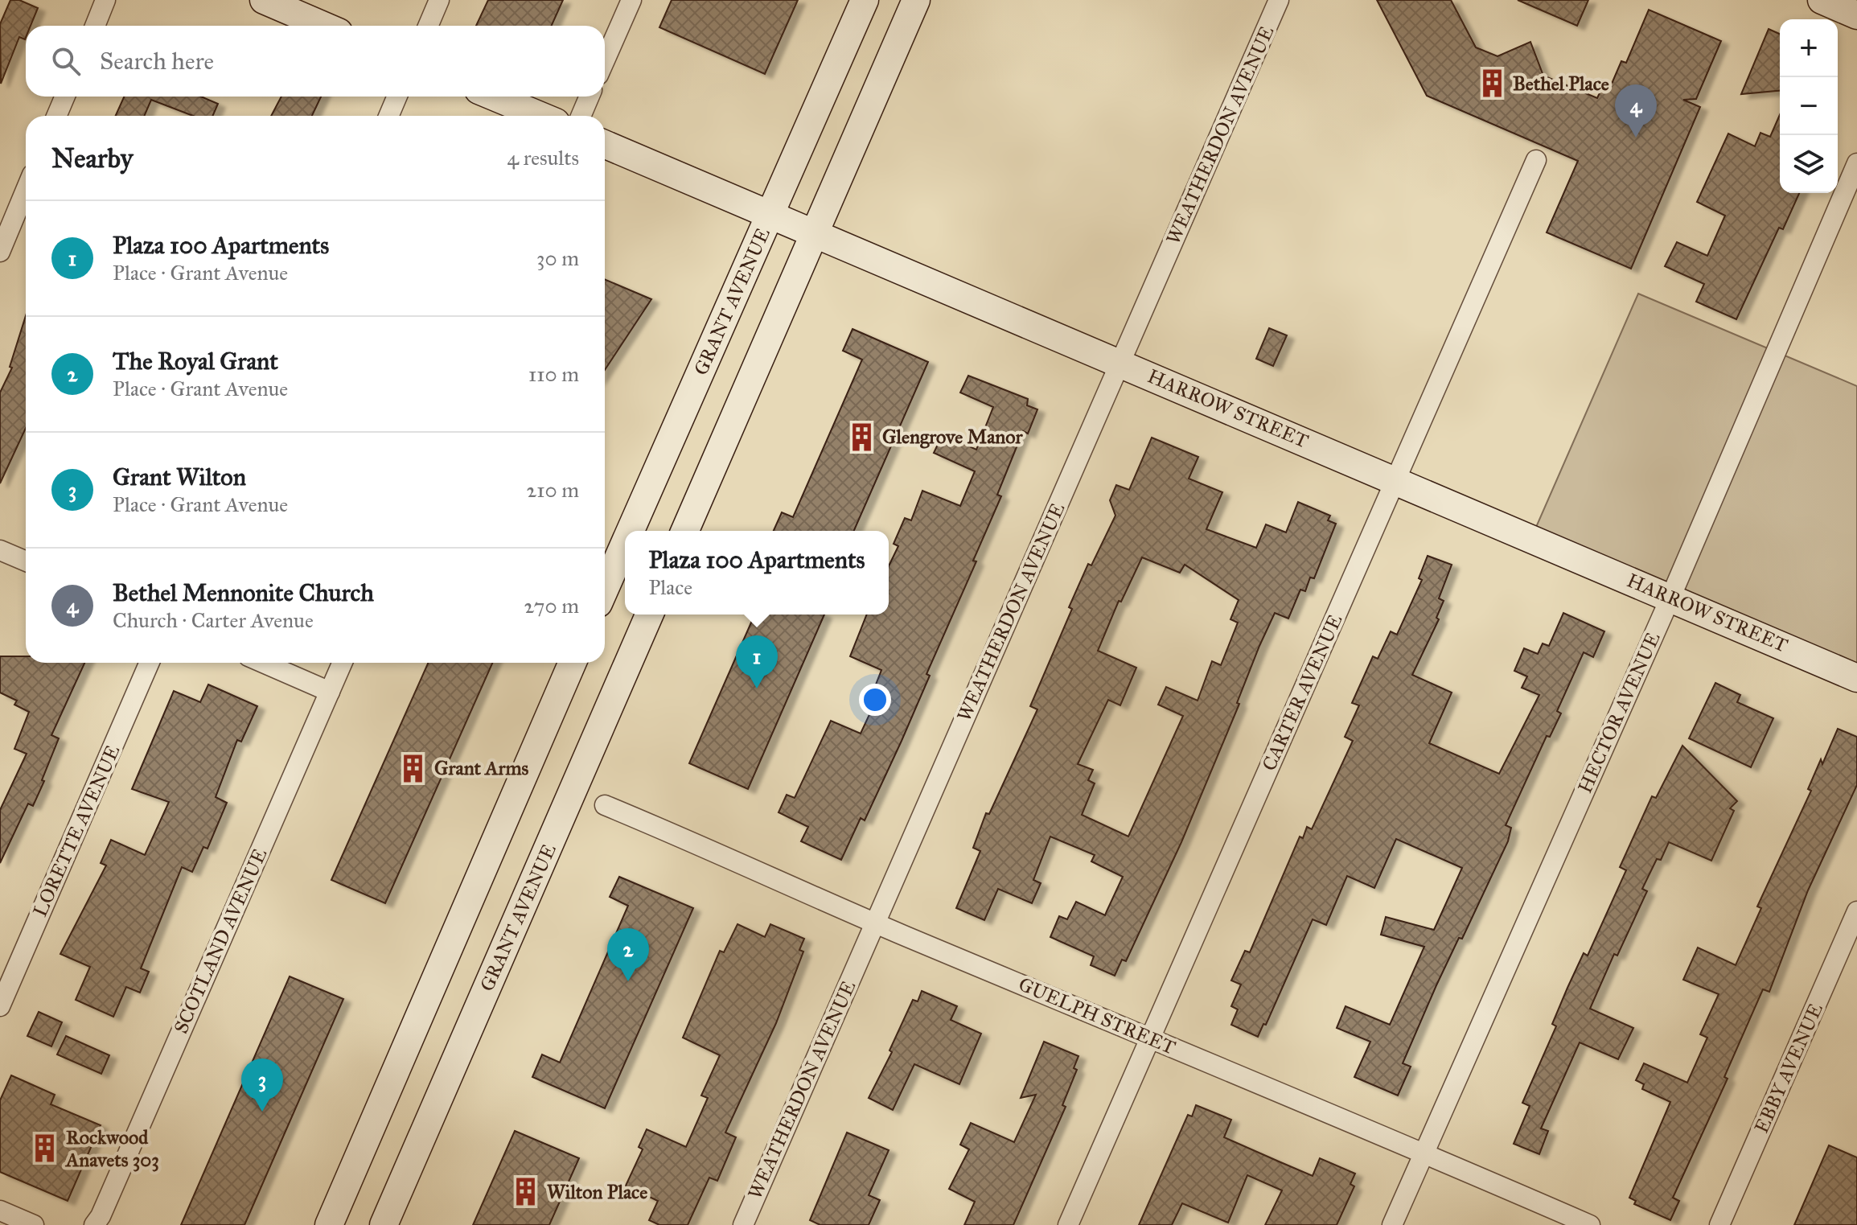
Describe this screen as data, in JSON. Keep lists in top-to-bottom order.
{
  "streets": {
    "main road": ["GRANT AVENUE", "HARROW STREET"],
    "street": [
      "WEATHERDON AVENUE",
      "CARTER AVENUE",
      "HECTOR AVENUE",
      "LORETTE AVENUE",
      "SCOTLAND AVENUE",
      "GUELPH STREET",
      "EBBY AVENUE"
    ]
  },
  "crossings": [
    ["WEATHERDON AVENUE", "HARROW STREET"],
    ["WEATHERDON AVENUE", "GUELPH STREET"],
    ["GRANT AVENUE", "HARROW STREET"],
    ["HARROW STREET", "CARTER AVENUE"],
    ["HARROW STREET", "HECTOR AVENUE"],
    ["CARTER AVENUE", "GUELPH STREET"],
    ["HECTOR AVENUE", "GUELPH STREET"]
  ],
  "places": {
    "building": [
      "Bethel Place",
      "Glengrove Manor",
      "Grant Arms",
      "Rockwood Anavets 303",
      "Wilton Place"
    ]
  },
  "page": {
    "map_buttons": ["+", "−"],
    "search": "Search here",
    "pins": [
      "4",
      "1",
      "2",
      "3"
    ],
    "heading": ["Nearby", "4 results"],
    "list": [
      {
        "mark": "1",
        "name": "Plaza 100 Apartments",
        "note": "Place · Grant Avenue",
        "value": "30 m"
      },
      {
        "mark": "2",
        "name": "The Royal Grant",
        "note": "Place · Grant Avenue",
        "value": "110 m"
      },
      {
        "mark": "3",
        "name": "Grant Wilton",
        "note": "Place · Grant Avenue",
        "value": "210 m"
      },
      {
        "mark": "4",
        "name": "Bethel Mennonite Church",
        "note": "Church · Carter Avenue",
        "value": "270 m"
      }
    ],
    "popup": ["Plaza 100 Apartments", "Place"]
  }
}
